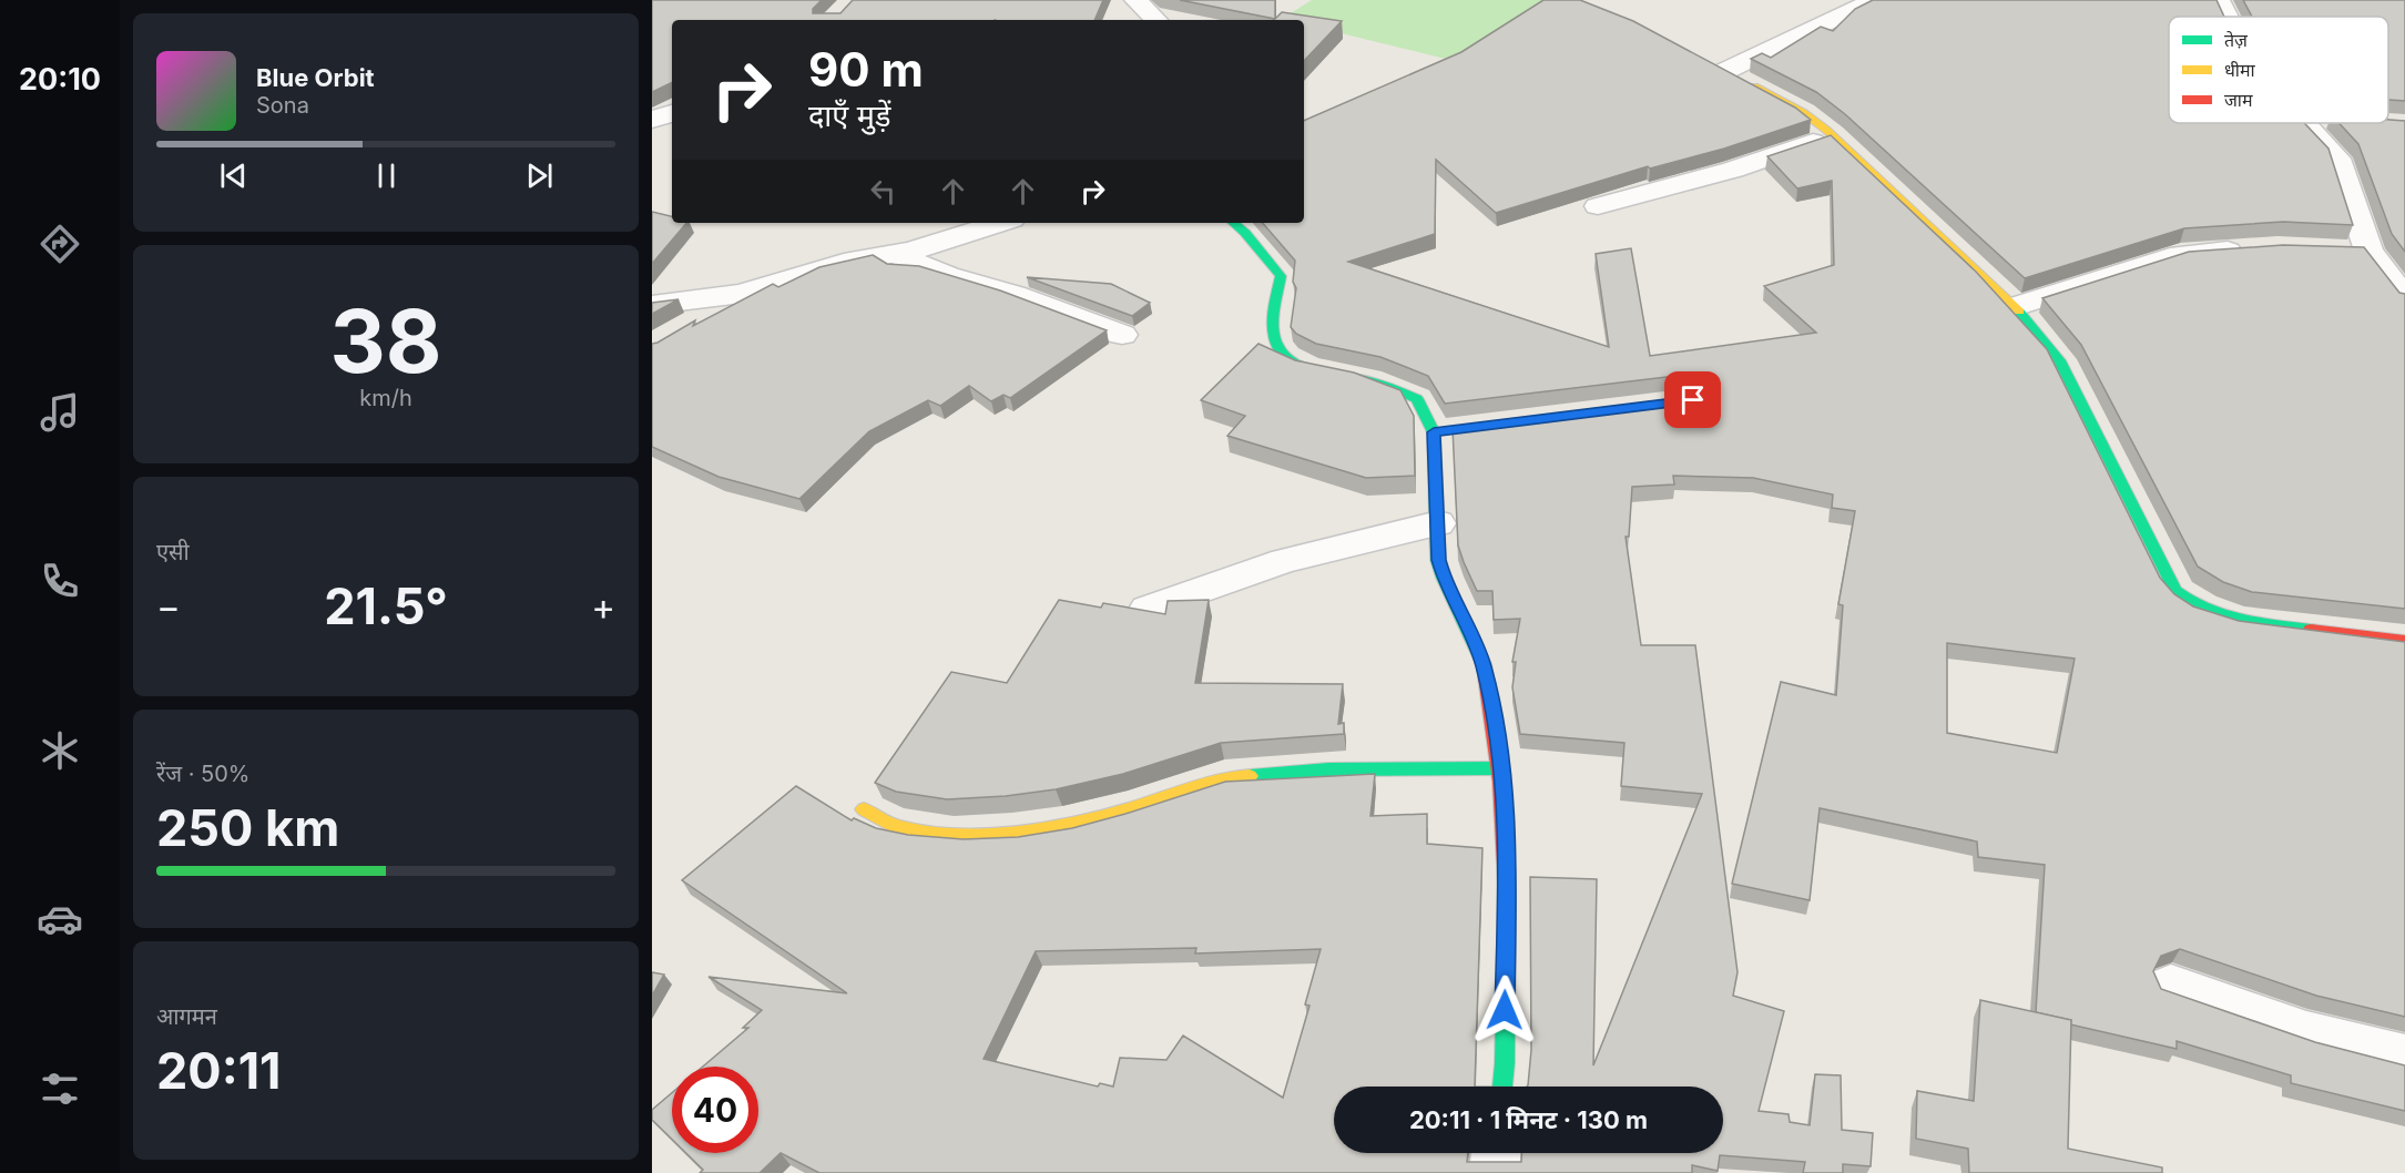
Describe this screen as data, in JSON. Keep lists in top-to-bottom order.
{
  "legend": ["तेज़", "धीमा", "जाम"],
  "page": {
    "tabs": "20:10",
    "turn": ["90 m", "दाएँ मुड़ें"],
    "song": ["Blue Orbit", "Sona"],
    "tile": [
      ["38", "km/h"],
      "एसी",
      ["रेंज · 50%", "250 km"],
      ["आगमन", "20:11"]
    ],
    "heat": ["−", "21.5°", "+"],
    "limit": "40",
    "trip": "20:11 · 1 मिनट · 130 m"
  }
}
